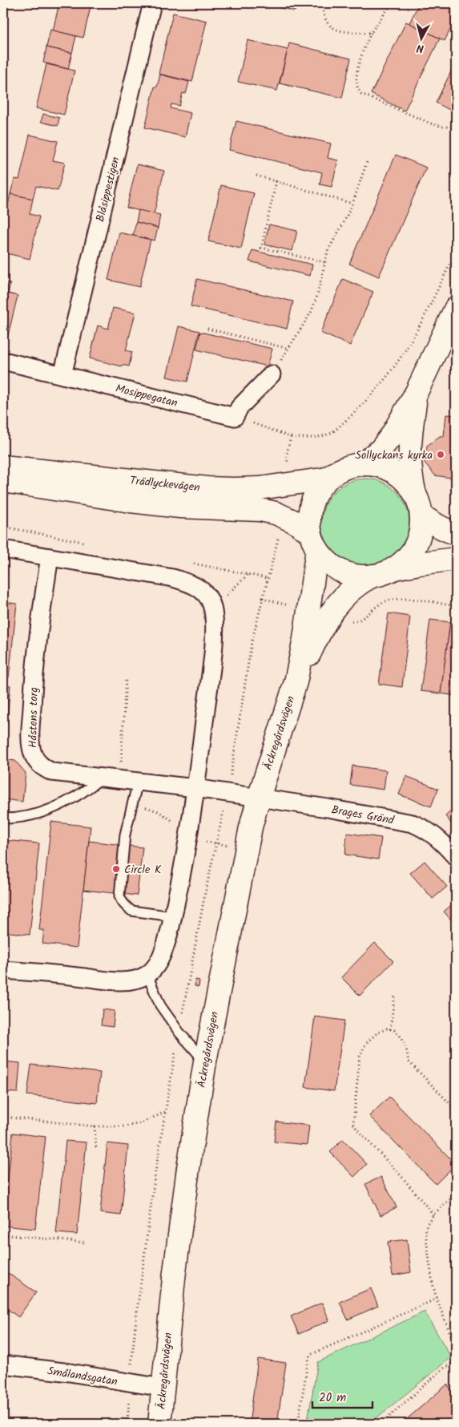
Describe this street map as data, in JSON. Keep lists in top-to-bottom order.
{
  "streets": {
    "street": [
      "Blåsippestigen",
      "Mosippegatan",
      "Trädlyckevägen",
      "Håstens torg",
      "Äckregårdsvägen",
      "Brages Gränd",
      "Smålandsgatan"
    ]
  },
  "crossings": [
    ["Blåsippestigen", "Mosippegatan"],
    ["Trädlyckevägen", "Äckregårdsvägen"],
    ["Håstens torg", "Äckregårdsvägen"],
    ["Håstens torg", "Brages Gränd"],
    ["Äckregårdsvägen", "Brages Gränd"],
    ["Äckregårdsvägen", "Smålandsgatan"]
  ],
  "places": ["Sollyckans kyrka", "Circle K"],
  "scale_bar": "20 m",
  "north": "bottom"
}
